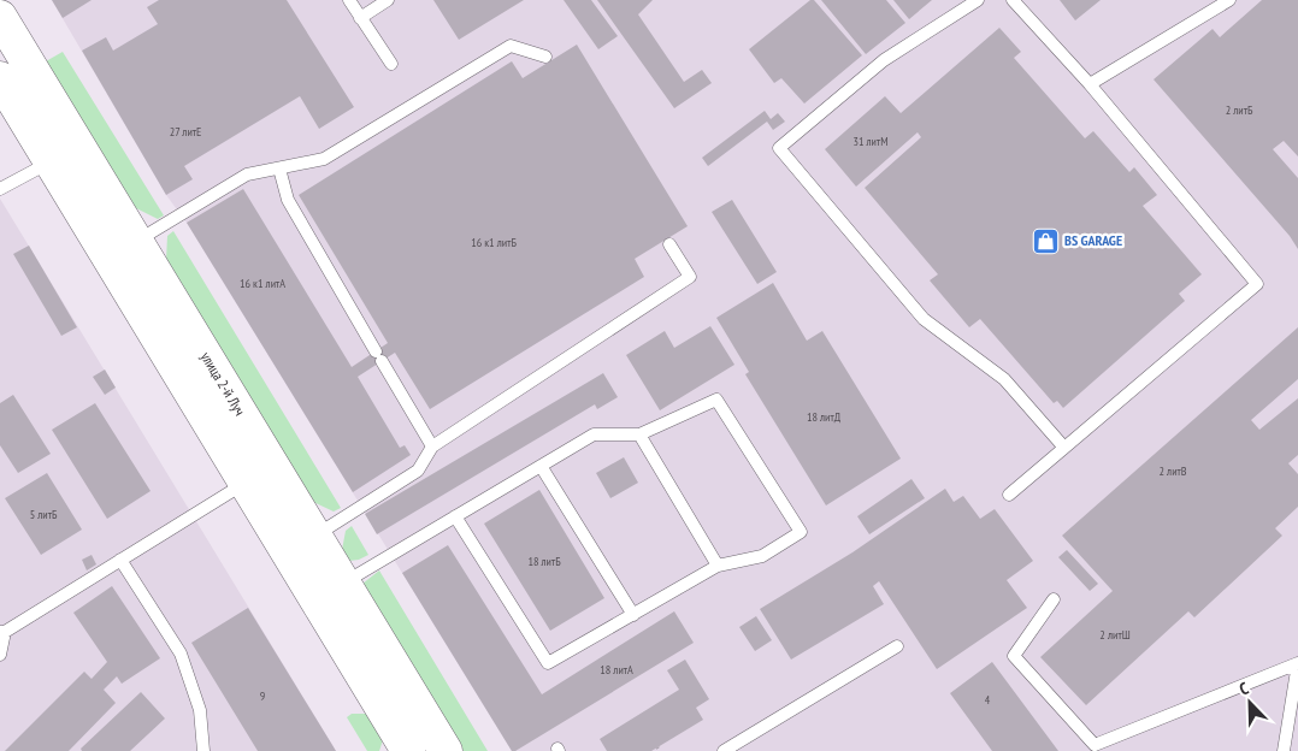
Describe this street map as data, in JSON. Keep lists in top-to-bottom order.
{
  "streets": {
    "main road": ["улица 2-й Луч"]
  },
  "places": {
    "shop": ["BS GARAGE"]
  },
  "house_numbers": [
    "2 литБ",
    "27 литЕ",
    "31 литМ",
    "16 к1 литБ",
    "16 к1 литА",
    "18 литД",
    "2 литВ",
    "5 литБ",
    "18 литБ",
    "2 литШ",
    "18 литА",
    "9",
    "4"
  ],
  "north": "top left"
}
